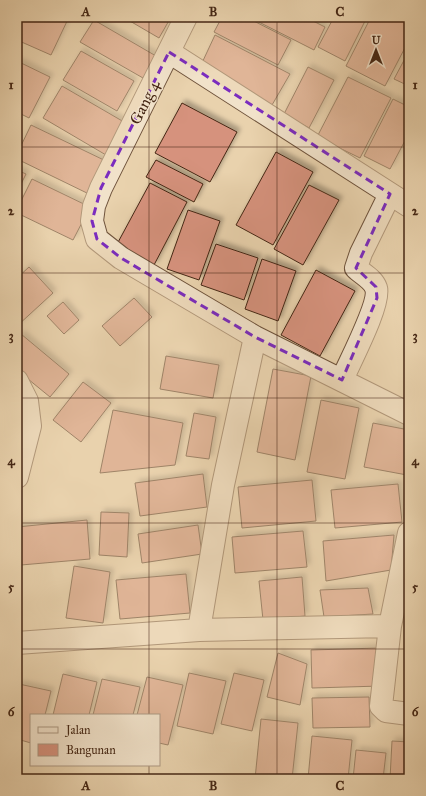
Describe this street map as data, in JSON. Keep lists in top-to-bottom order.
{
  "streets": {
    "street": ["Gang 4"]
  },
  "legend": ["Jalan", "Bangunan"],
  "north": "top",
  "grid": {
    "columns": ["A", "B", "C"],
    "rows": [
      "1",
      "2",
      "3",
      "4",
      "5",
      "6"
    ]
  }
}
